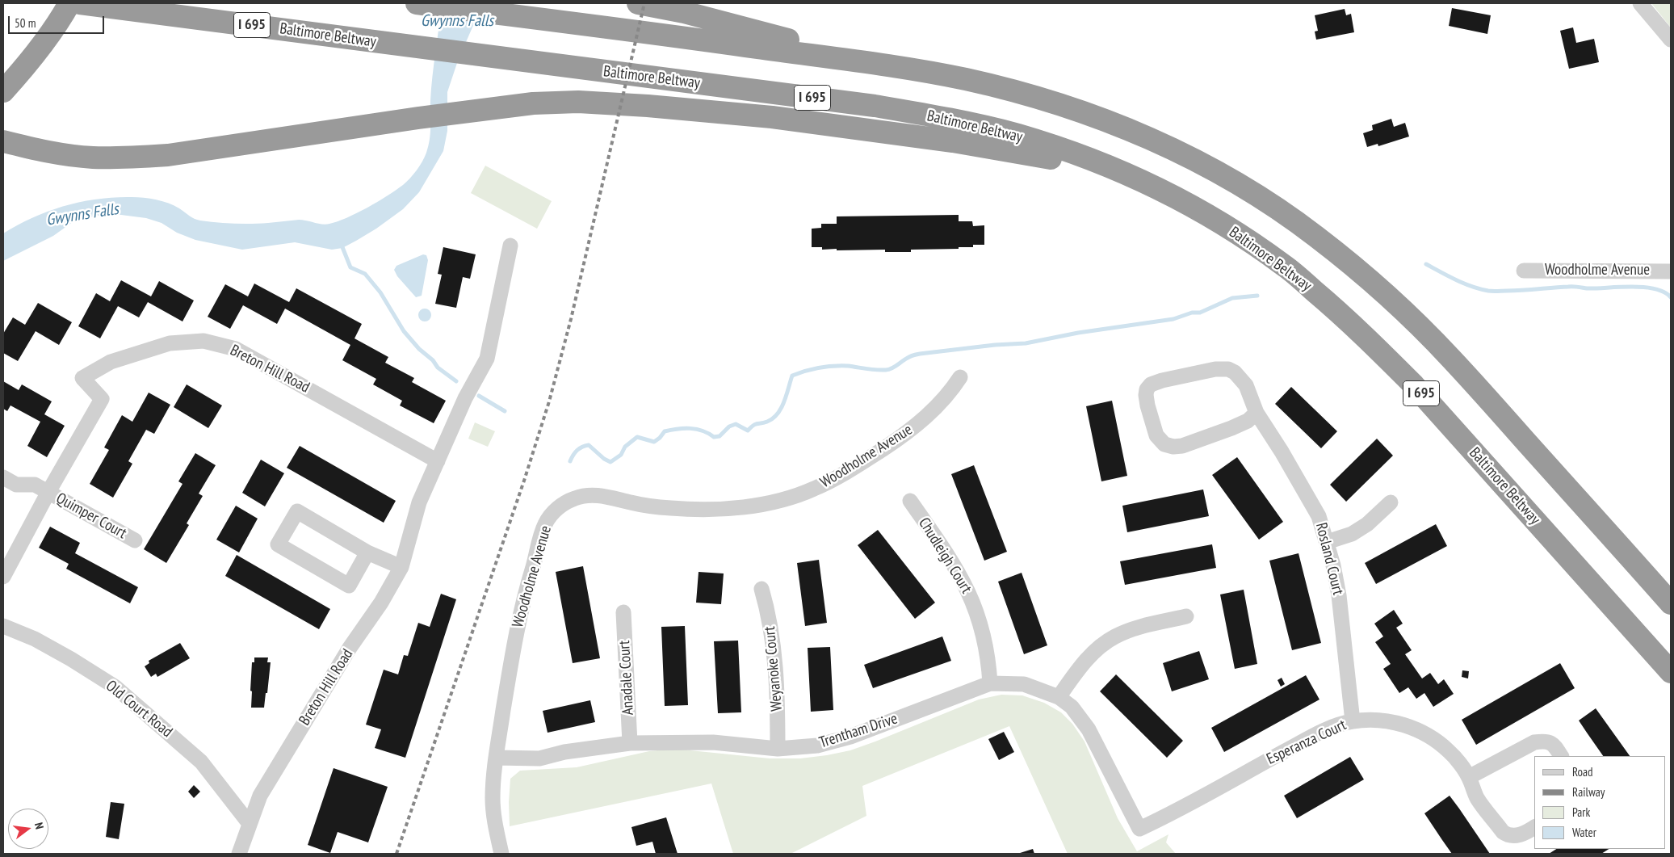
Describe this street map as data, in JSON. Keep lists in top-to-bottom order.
{
  "streets": {
    "highway": ["I 695", "Baltimore Beltway"],
    "street": [
      "Woodholme Avenue",
      "Breton Hill Road",
      "Quimper Court",
      "Chudleigh Court",
      "Rosland Court",
      "Weyanoke Court",
      "Anadale Court",
      "Old Court Road",
      "Trentham Drive",
      "Esperanza Court"
    ]
  },
  "crossings": [
    ["Woodholme Avenue", "Trentham Drive"],
    ["Breton Hill Road", "Quimper Court"],
    ["Breton Hill Road", "Old Court Road"],
    ["Chudleigh Court", "Trentham Drive"],
    ["Rosland Court", "Esperanza Court"],
    ["Weyanoke Court", "Trentham Drive"],
    ["Anadale Court", "Trentham Drive"],
    ["Trentham Drive", "Esperanza Court"]
  ],
  "water": ["Gwynns Falls"],
  "legend": [
    "Road",
    "Railway",
    "Park",
    "Water"
  ],
  "scale_bar": "50 m",
  "north": "right"
}
